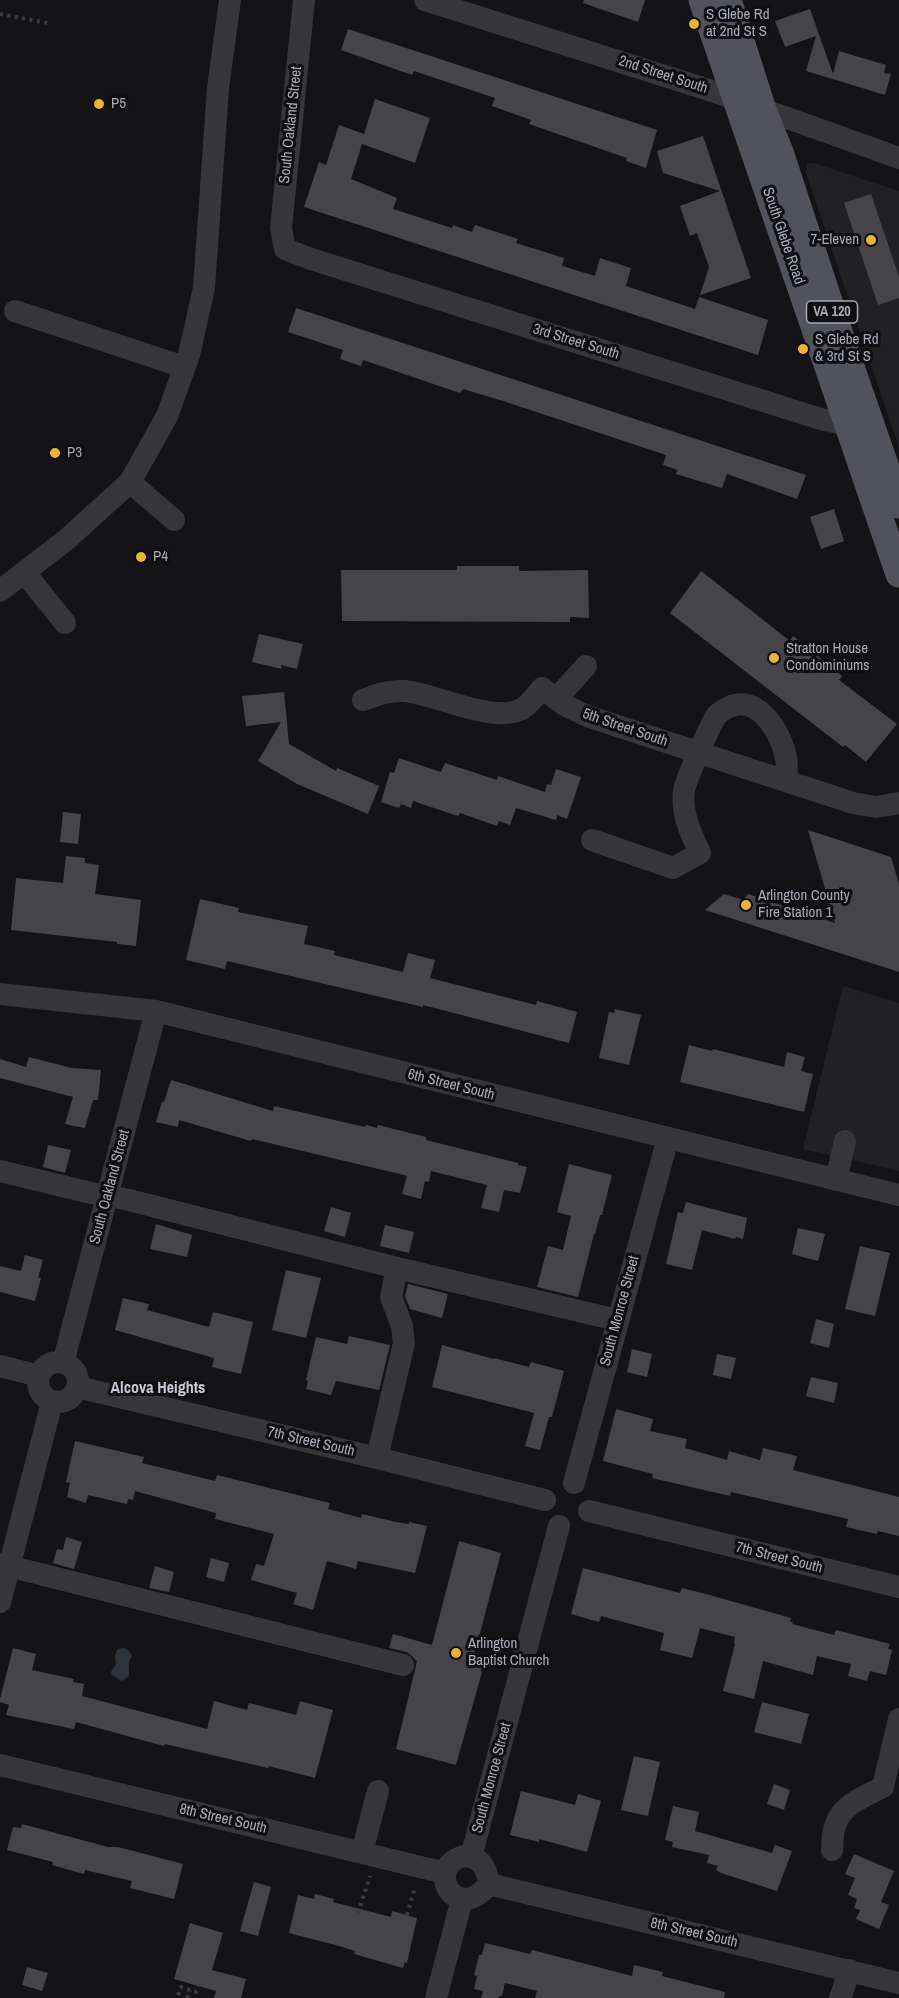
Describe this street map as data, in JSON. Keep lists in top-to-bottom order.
{
  "streets": {
    "main road": ["South Glebe Road", "VA 120"],
    "street": [
      "2nd Street South",
      "South Oakland Street",
      "3rd Street South",
      "5th Street South",
      "6th Street South",
      "South Monroe Street",
      "7th Street South",
      "8th Street South"
    ]
  },
  "crossings": [
    ["2nd Street South", "South Glebe Road"],
    ["South Oakland Street", "3rd Street South"],
    ["South Oakland Street", "6th Street South"],
    ["South Oakland Street", "7th Street South"],
    ["South Glebe Road", "3rd Street South"],
    ["6th Street South", "South Monroe Street"],
    ["South Monroe Street", "7th Street South"],
    ["South Monroe Street", "8th Street South"]
  ],
  "districts": ["Alcova Heights"],
  "places": [
    "S Glebe Rd at 2nd St S",
    "P5",
    "7-Eleven",
    "S Glebe Rd & 3rd St S",
    "P3",
    "P4",
    "Stratton House Condominiums",
    "Arlington County Fire Station 1",
    "Arlington Baptist Church"
  ]
}
